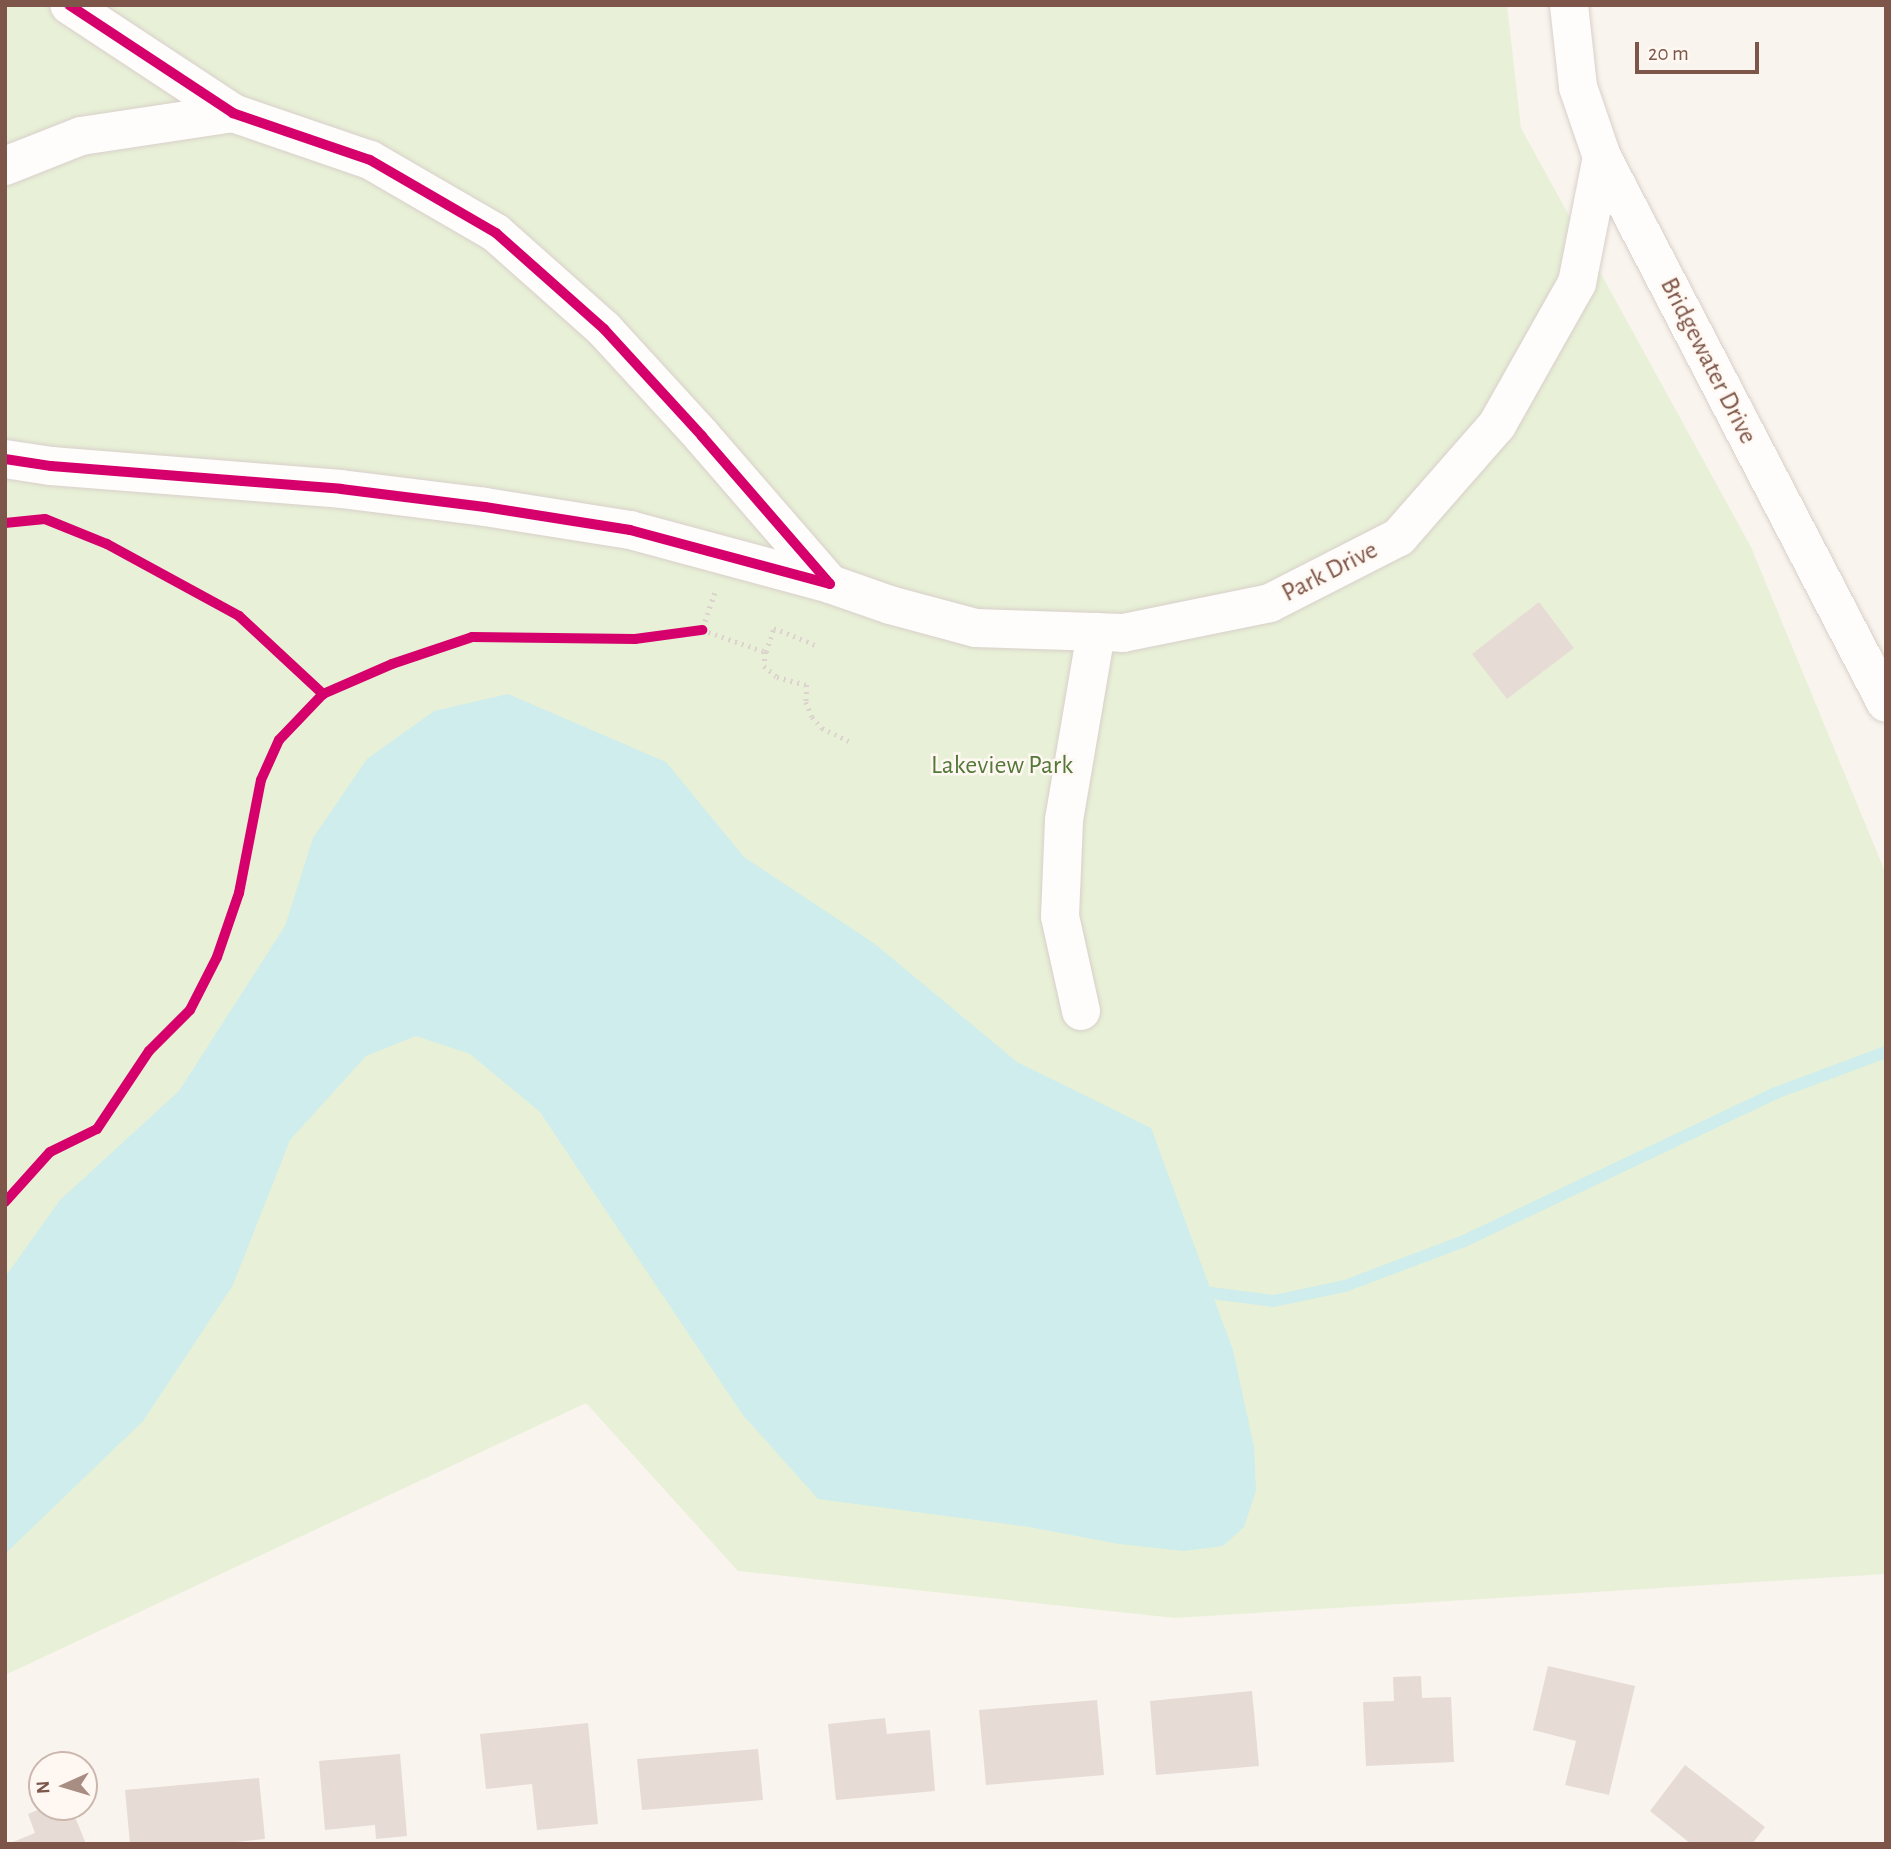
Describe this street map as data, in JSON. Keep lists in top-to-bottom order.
{
  "streets": {
    "street": ["Bridgewater Drive", "Park Drive"]
  },
  "crossings": [
    ["Bridgewater Drive", "Park Drive"]
  ],
  "parks": ["Lakeview Park"],
  "scale_bar": "20 m",
  "north": "left"
}
